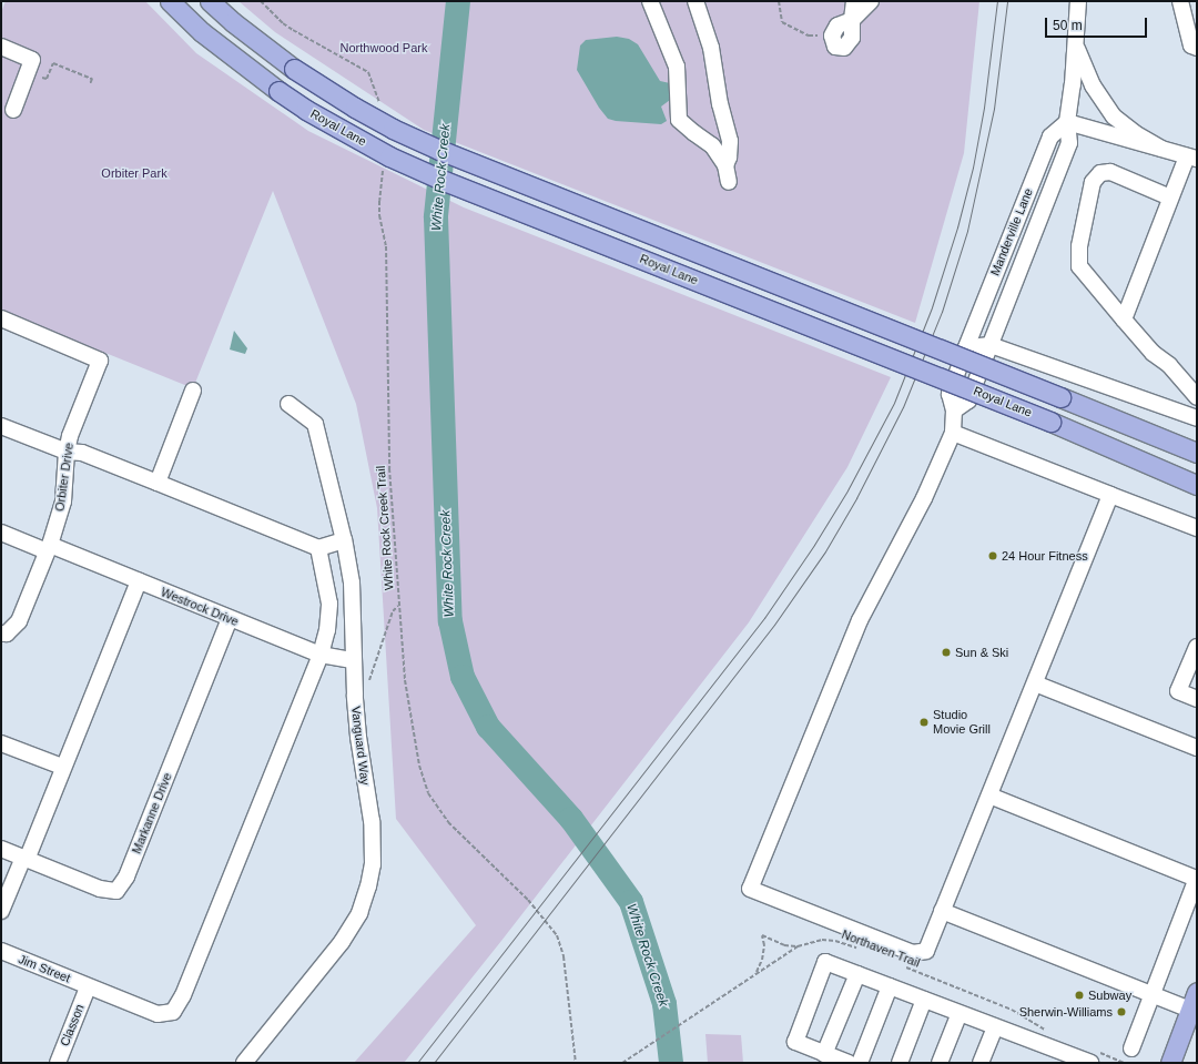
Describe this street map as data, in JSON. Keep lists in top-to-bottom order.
{
  "streets": {
    "main road": ["Royal Lane"],
    "street": [
      "Manderville Lane",
      "Orbiter Drive",
      "Westrock Drive",
      "Vanguard Way",
      "Markanne Drive",
      "Jim Street",
      "Classon"
    ],
    "path": ["White Rock Creek Trail", "Northaven Trail"]
  },
  "crossings": [
    ["Orbiter Drive", "Westrock Drive"],
    ["Westrock Drive", "Vanguard Way"],
    ["Westrock Drive", "Markanne Drive"],
    ["Westrock Drive", "Jim Street"],
    ["Jim Street", "Classon"]
  ],
  "water": ["White Rock Creek"],
  "parks": ["Northwood Park", "Orbiter Park"],
  "places": [
    "24 Hour Fitness",
    "Sun & Ski",
    "Studio Movie Grill",
    "Subway",
    "Sherwin-Williams"
  ],
  "scale_bar": "50 m"
}
